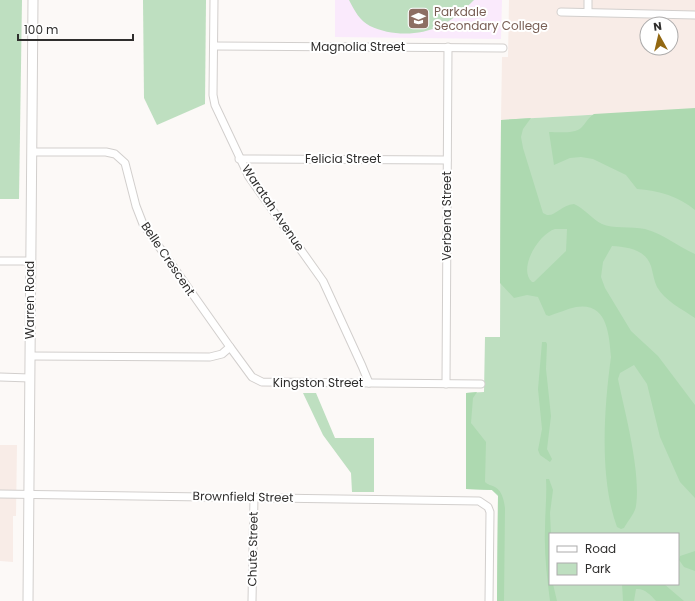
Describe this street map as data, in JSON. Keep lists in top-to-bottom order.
{
  "streets": {
    "street": [
      "Magnolia Street",
      "Felicia Street",
      "Waratah Avenue",
      "Verbena Street",
      "Belle Crescent",
      "Warren Road",
      "Kingston Street",
      "Brownfield Street",
      "Chute Street"
    ]
  },
  "crossings": [
    ["Magnolia Street", "Waratah Avenue"],
    ["Magnolia Street", "Verbena Street"],
    ["Felicia Street", "Waratah Avenue"],
    ["Felicia Street", "Verbena Street"],
    ["Waratah Avenue", "Kingston Street"],
    ["Verbena Street", "Kingston Street"],
    ["Belle Crescent", "Warren Road"],
    ["Belle Crescent", "Kingston Street"],
    ["Warren Road", "Brownfield Street"],
    ["Brownfield Street", "Chute Street"]
  ],
  "places": {
    "school or university": ["Parkdale Secondary College"]
  },
  "legend": ["Road", "Park"],
  "scale_bar": "100 m",
  "north": "top"
}
